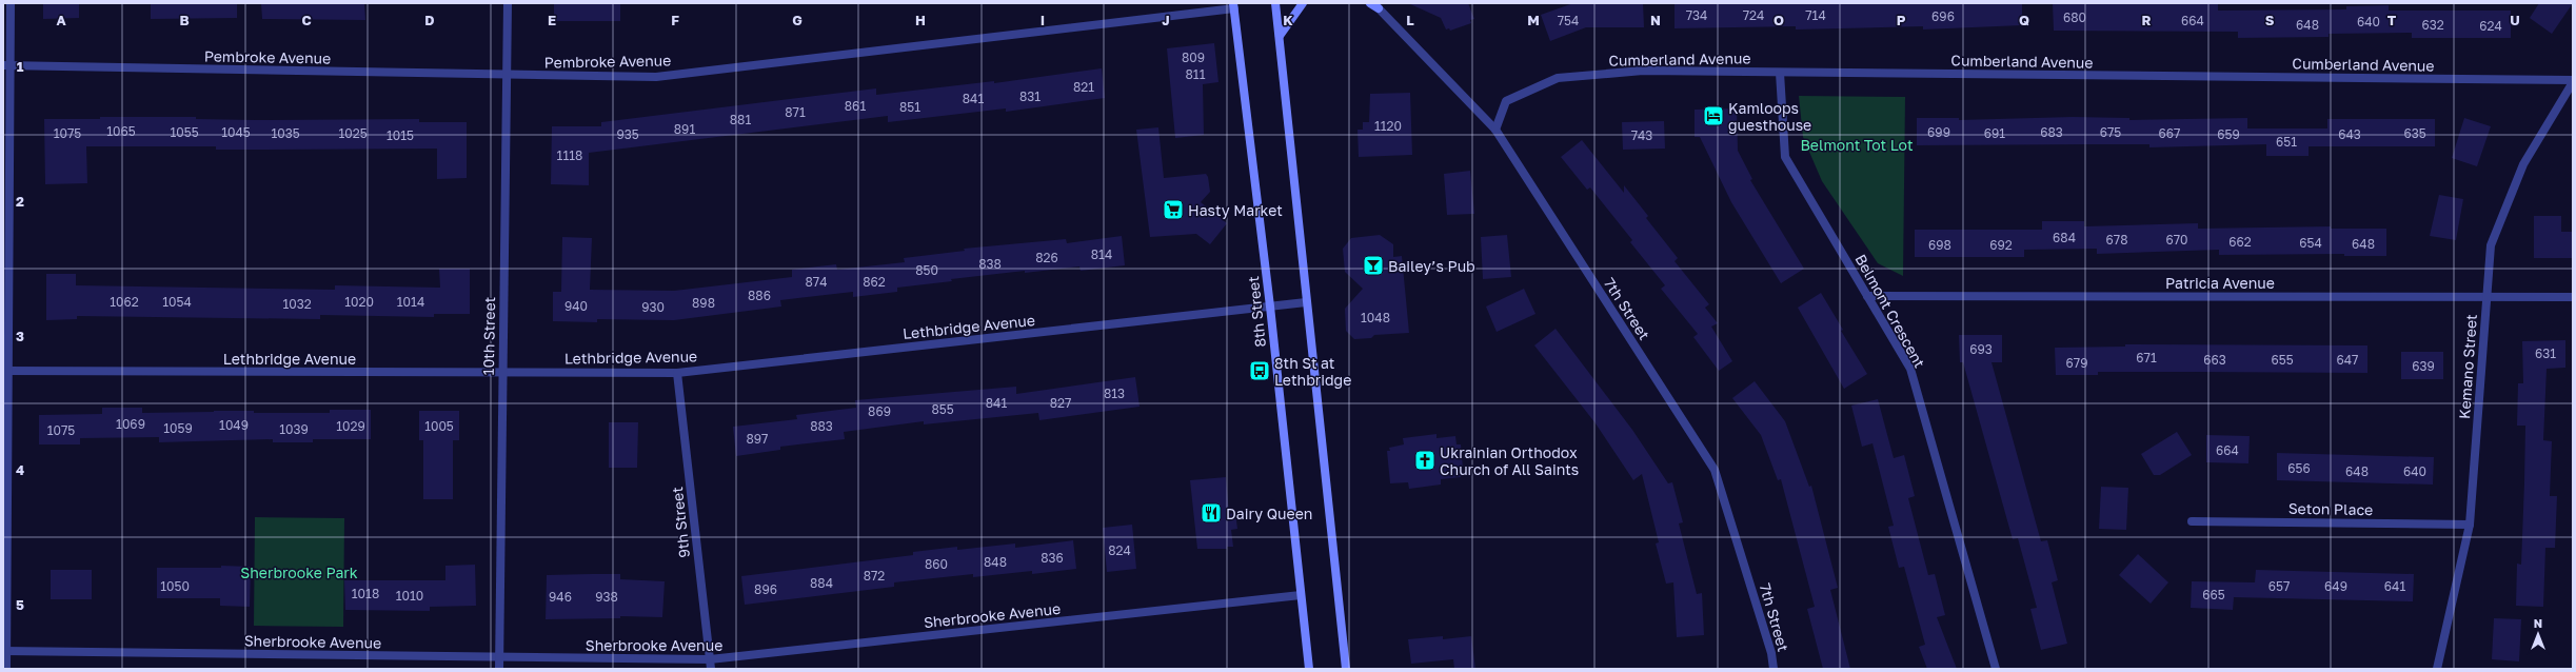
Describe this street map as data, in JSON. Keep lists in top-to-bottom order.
{
  "streets": {
    "main road": ["8th Street"],
    "street": [
      "Pembroke Avenue",
      "Cumberland Avenue",
      "Patricia Avenue",
      "7th Street",
      "Belmont Crescent",
      "Lethbridge Avenue",
      "10th Street",
      "Kemano Street",
      "Seton Place",
      "9th Street",
      "Sherbrooke Avenue"
    ]
  },
  "crossings": [
    ["Pembroke Avenue", "8th Street"],
    ["Pembroke Avenue", "10th Street"],
    ["Cumberland Avenue", "7th Street"],
    ["Cumberland Avenue", "Belmont Crescent"],
    ["Cumberland Avenue", "Kemano Street"],
    ["Patricia Avenue", "Belmont Crescent"],
    ["Patricia Avenue", "Kemano Street"],
    ["8th Street", "Lethbridge Avenue"],
    ["8th Street", "Sherbrooke Avenue"],
    ["Lethbridge Avenue", "10th Street"],
    ["Lethbridge Avenue", "9th Street"],
    ["10th Street", "Sherbrooke Avenue"],
    ["Kemano Street", "Seton Place"],
    ["9th Street", "Sherbrooke Avenue"]
  ],
  "parks": ["Belmont Tot Lot", "Sherbrooke Park"],
  "places": {
    "hotel": ["Kamloops guesthouse"],
    "supermarket": ["Hasty Market"],
    "bar": ["Bailey’s Pub"],
    "bus stop": ["8th St at Lethbridge"],
    "church": ["Ukrainian Orthodox Church of All Saints"],
    "restaurant": ["Dairy Queen"]
  },
  "house_numbers": [
    "734",
    "724",
    "714",
    "696",
    "680",
    "754",
    "664",
    "640",
    "648",
    "632",
    "624",
    "809",
    "811",
    "821",
    "831",
    "841",
    "861",
    "851",
    "871",
    "881",
    "1120",
    "891",
    "1065",
    "1055",
    "1045",
    "699",
    "683",
    "675",
    "1075",
    "1035",
    "1025",
    "691",
    "667",
    "635",
    "935",
    "659",
    "643",
    "1015",
    "743",
    "651",
    "1118",
    "684",
    "678",
    "670",
    "662",
    "654",
    "648",
    "698",
    "692",
    "814",
    "826",
    "838",
    "850",
    "874",
    "862",
    "886",
    "1062",
    "1054",
    "1020",
    "1014",
    "898",
    "1032",
    "940",
    "930",
    "1048",
    "693",
    "631",
    "671",
    "663",
    "655",
    "647",
    "679",
    "639",
    "813",
    "841",
    "827",
    "855",
    "869",
    "1069",
    "1049",
    "1029",
    "1005",
    "883",
    "1059",
    "1039",
    "1075",
    "897",
    "664",
    "656",
    "648",
    "640",
    "824",
    "836",
    "848",
    "860",
    "872",
    "884",
    "1050",
    "657",
    "649",
    "641",
    "896",
    "1018",
    "665",
    "1010",
    "946",
    "938"
  ],
  "north": "top",
  "grid": {
    "columns": [
      "A",
      "B",
      "C",
      "D",
      "E",
      "F",
      "G",
      "H",
      "I",
      "J",
      "K",
      "L",
      "M",
      "N",
      "O",
      "P",
      "Q",
      "R",
      "S",
      "T",
      "U"
    ],
    "rows": [
      "1",
      "2",
      "3",
      "4",
      "5"
    ]
  }
}
